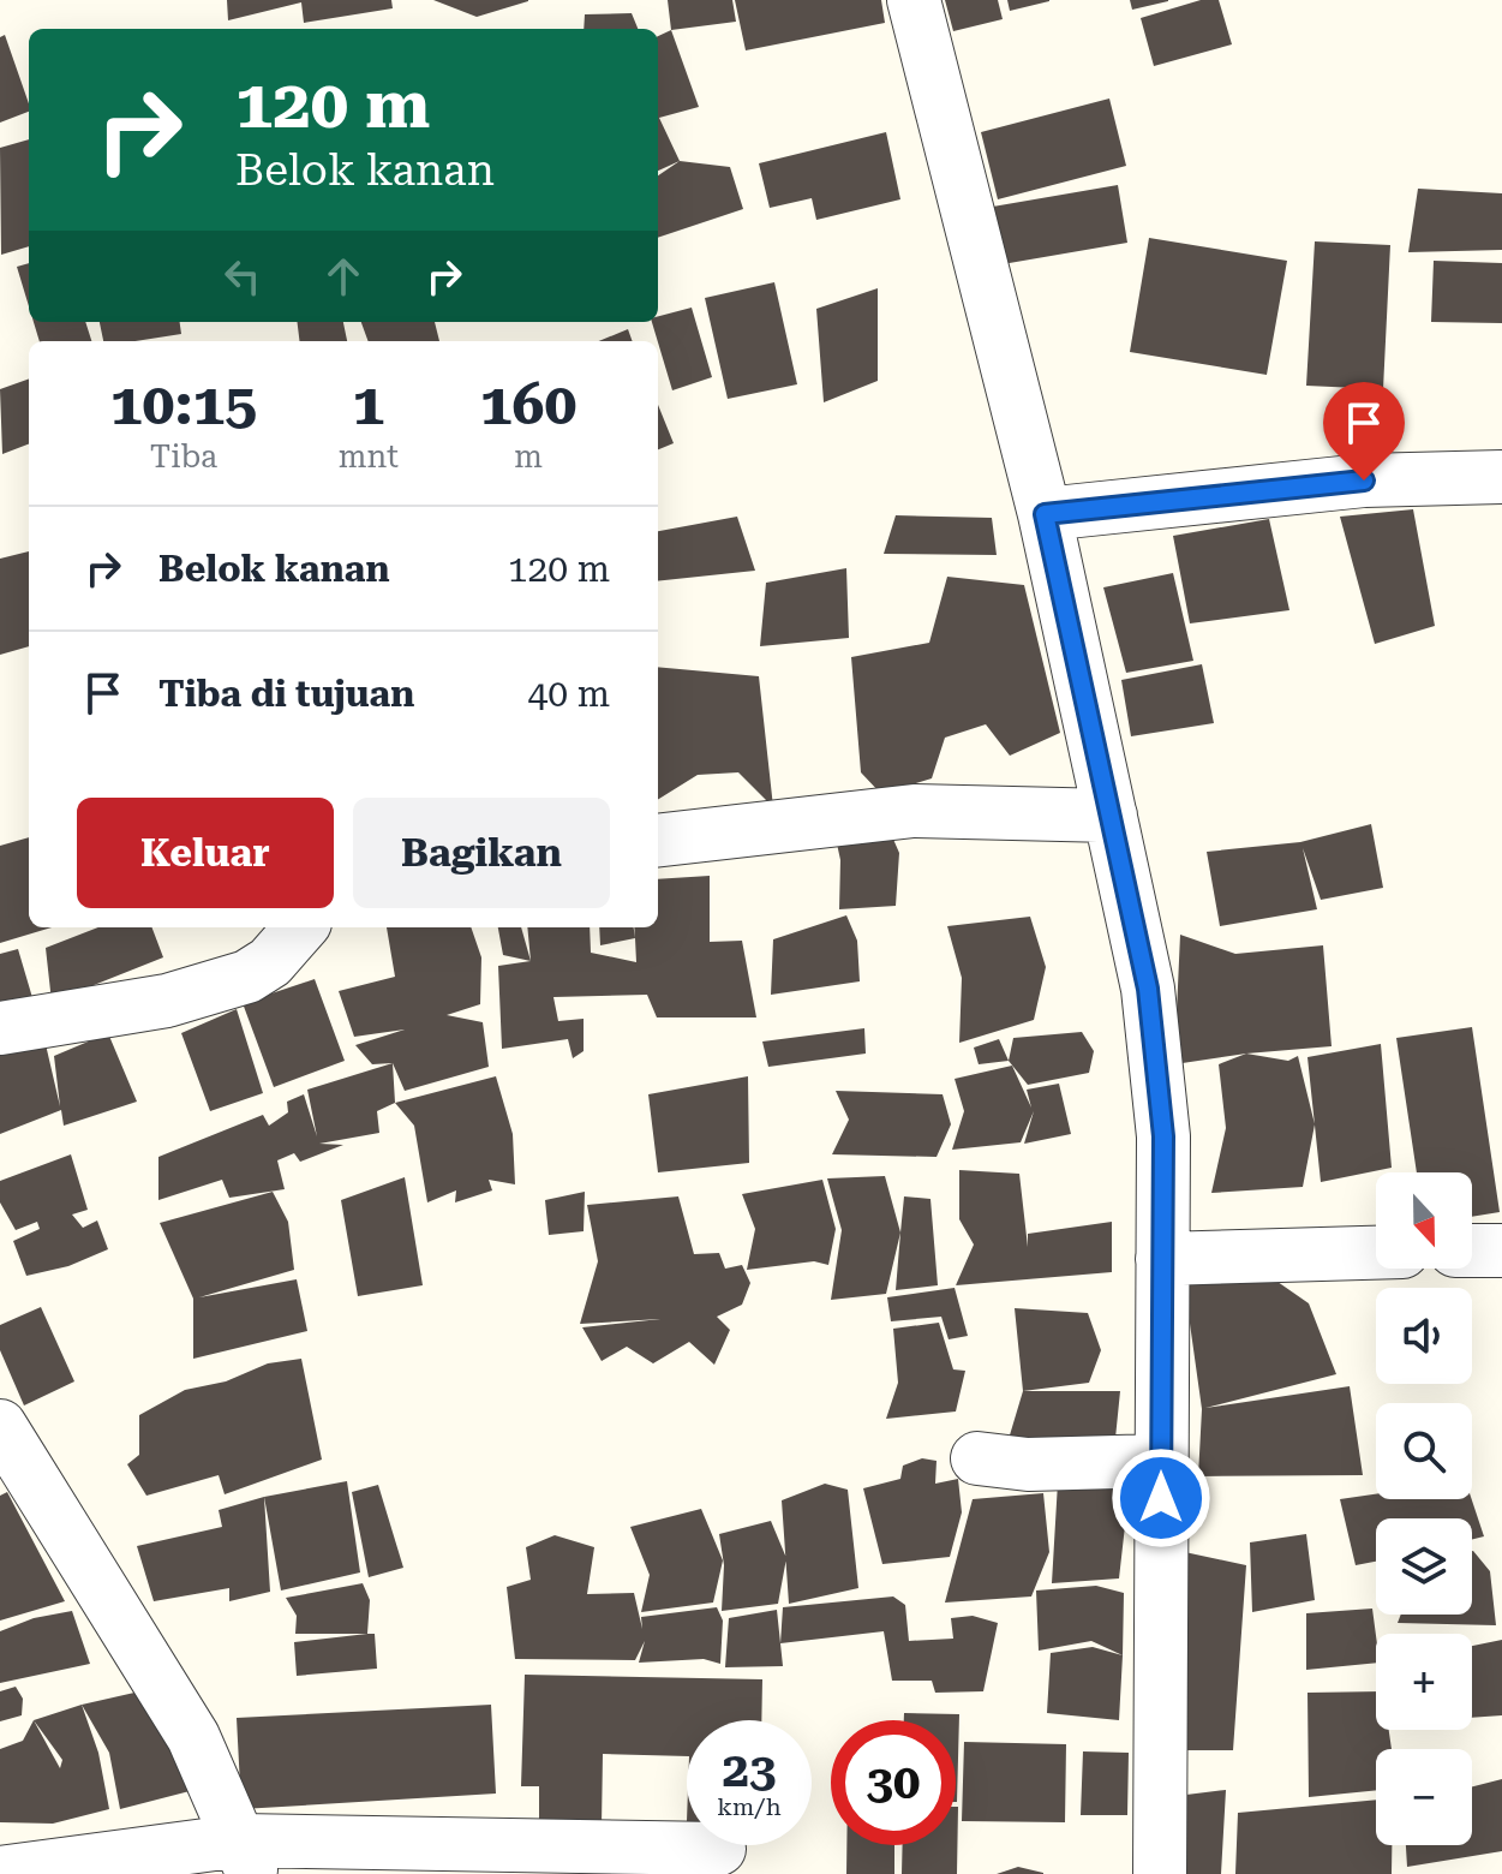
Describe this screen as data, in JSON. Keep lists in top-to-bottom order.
{
  "north": "bottom",
  "page": {
    "turn": ["120 m", "Belok kanan"],
    "eta": [
      "10:15",
      "Tiba",
      "1",
      "mnt",
      "160",
      "m"
    ],
    "list": [
      {
        "name": "Belok kanan",
        "value": "120 m"
      },
      {
        "name": "Tiba di tujuan",
        "value": "40 m"
      }
    ],
    "buttons": ["Keluar", "Bagikan"],
    "map_buttons": ["+", "−"],
    "speed": "23 km/h",
    "limit": "30"
  }
}
